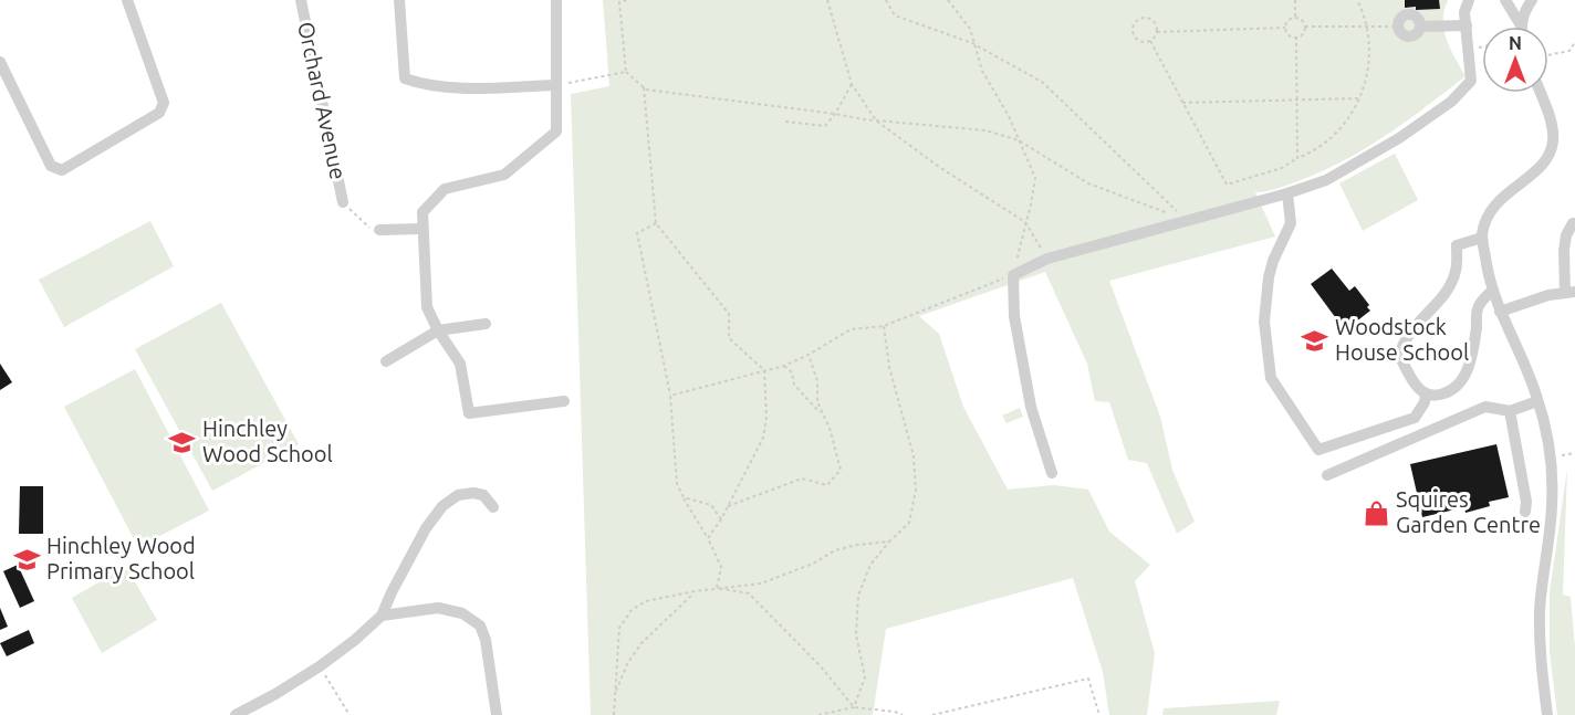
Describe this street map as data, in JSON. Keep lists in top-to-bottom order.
{
  "streets": {
    "street": ["Orchard Avenue"]
  },
  "places": {
    "school or university": ["Woodstock House School", "Hinchley Wood School", "Hinchley Wood Primary School"],
    "shop": ["Squires Garden Centre"]
  },
  "north": "top"
}
